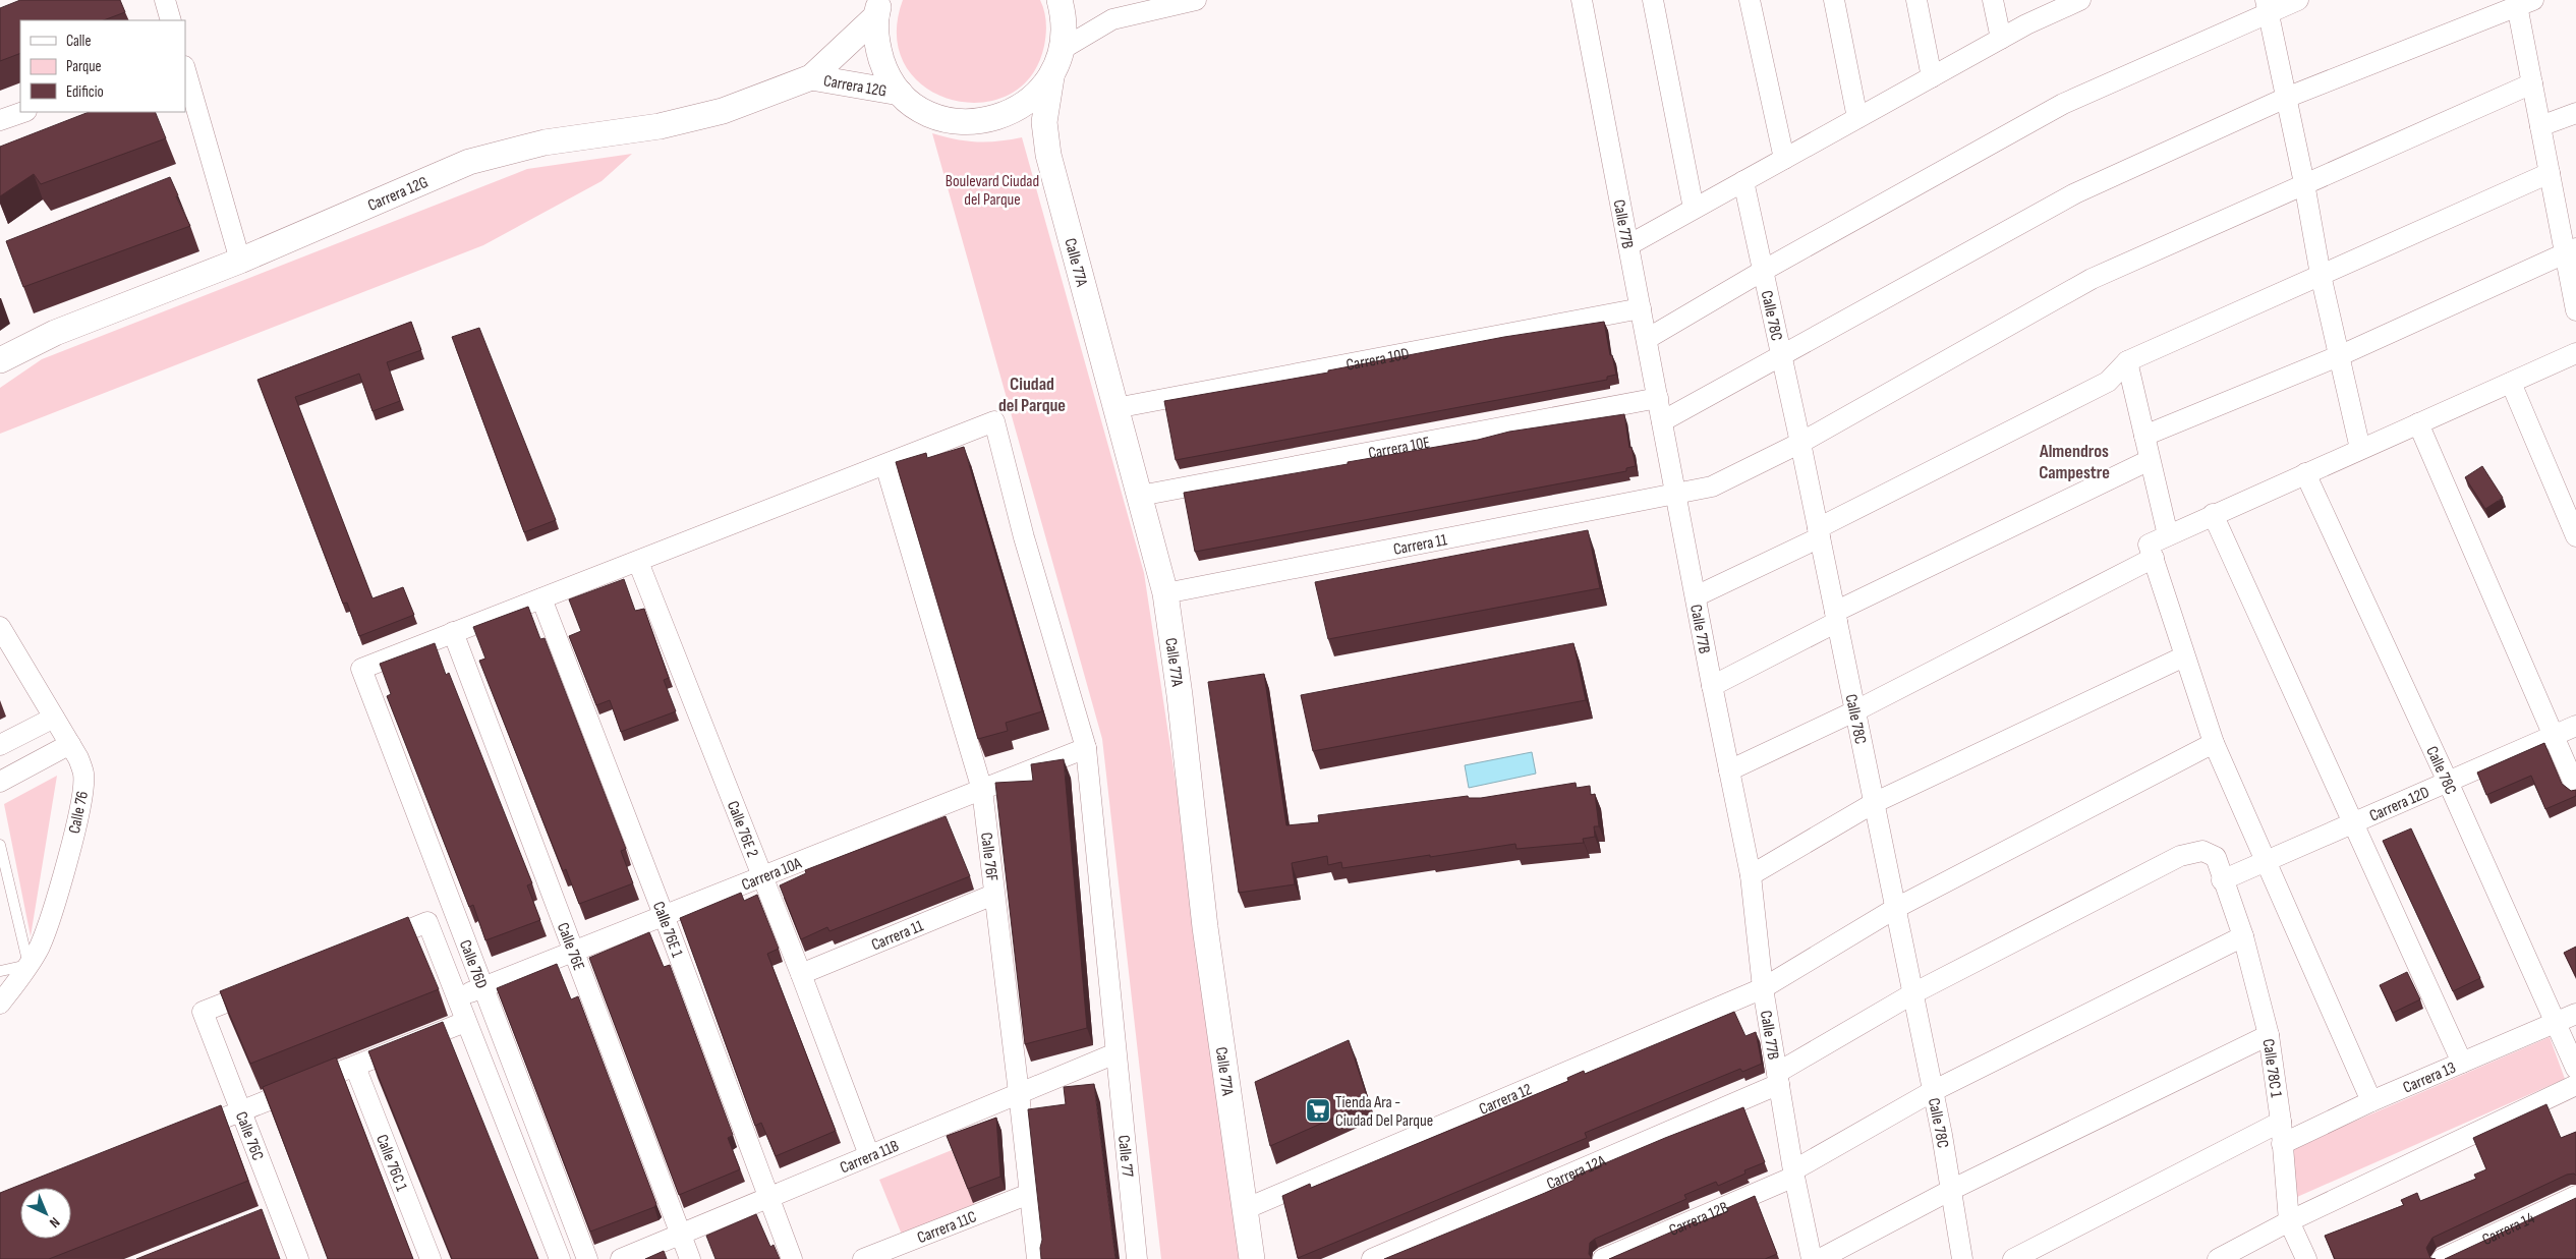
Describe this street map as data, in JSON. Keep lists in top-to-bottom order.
{
  "streets": {
    "street": [
      "Carrera 12G",
      "Calle 77B",
      "Calle 77A",
      "Calle 78C",
      "Carrera 10D",
      "Carrera 10E",
      "Carrera 11",
      "Carrera 12D",
      "Calle 76",
      "Calle 76E 2",
      "Calle 76F",
      "Carrera 10A",
      "Calle 76E 1",
      "Calle 76E",
      "Calle 76D",
      "Calle 78C 1",
      "Carrera 13",
      "Carrera 12",
      "Calle 76C",
      "Carrera 11B",
      "Calle 77",
      "Calle 76C 1",
      "Carrera 12A",
      "Carrera 12B",
      "Carrera 11C",
      "Carrera 14"
    ]
  },
  "crossings": [
    ["Calle 77B", "Carrera 10D"],
    ["Calle 77B", "Carrera 10E"],
    ["Calle 77B", "Carrera 11"],
    ["Calle 77B", "Carrera 12"],
    ["Calle 77B", "Carrera 12A"],
    ["Calle 77B", "Carrera 12B"],
    ["Calle 77A", "Carrera 10D"],
    ["Calle 77A", "Carrera 10E"],
    ["Calle 77A", "Carrera 11"],
    ["Calle 77A", "Carrera 12"],
    ["Calle 78C", "Carrera 11"],
    ["Calle 78C", "Carrera 12D"],
    ["Calle 78C", "Calle 78C 1"],
    ["Calle 78C", "Carrera 13"],
    ["Calle 78C", "Carrera 12"],
    ["Calle 78C", "Carrera 12A"],
    ["Calle 78C", "Carrera 12B"],
    ["Carrera 11", "Calle 76E 2"],
    ["Carrera 11", "Calle 76F"],
    ["Carrera 12D", "Calle 78C 1"],
    ["Calle 76E 2", "Carrera 10A"],
    ["Calle 76E 2", "Carrera 11B"],
    ["Calle 76F", "Carrera 10A"],
    ["Calle 76F", "Carrera 11B"],
    ["Calle 76F", "Calle 77"],
    ["Calle 76F", "Carrera 11C"],
    ["Carrera 10A", "Calle 76E 1"],
    ["Carrera 10A", "Calle 76E"],
    ["Carrera 10A", "Calle 76D"],
    ["Carrera 10A", "Calle 77"],
    ["Calle 76E 1", "Carrera 11B"],
    ["Calle 76E", "Calle 76D"],
    ["Calle 76E", "Carrera 11B"],
    ["Calle 78C 1", "Carrera 13"],
    ["Calle 78C 1", "Carrera 12A"],
    ["Calle 78C 1", "Carrera 12B"],
    ["Carrera 11B", "Calle 77"]
  ],
  "districts": ["Ciudad del Parque", "Almendros Campestre"],
  "parks": ["Boulevard Ciudad del Parque"],
  "places": {
    "supermarket": ["Tienda Ara - Ciudad Del Parque"]
  },
  "legend": ["Calle", "Parque", "Edificio"],
  "north": "bottom right"
}
